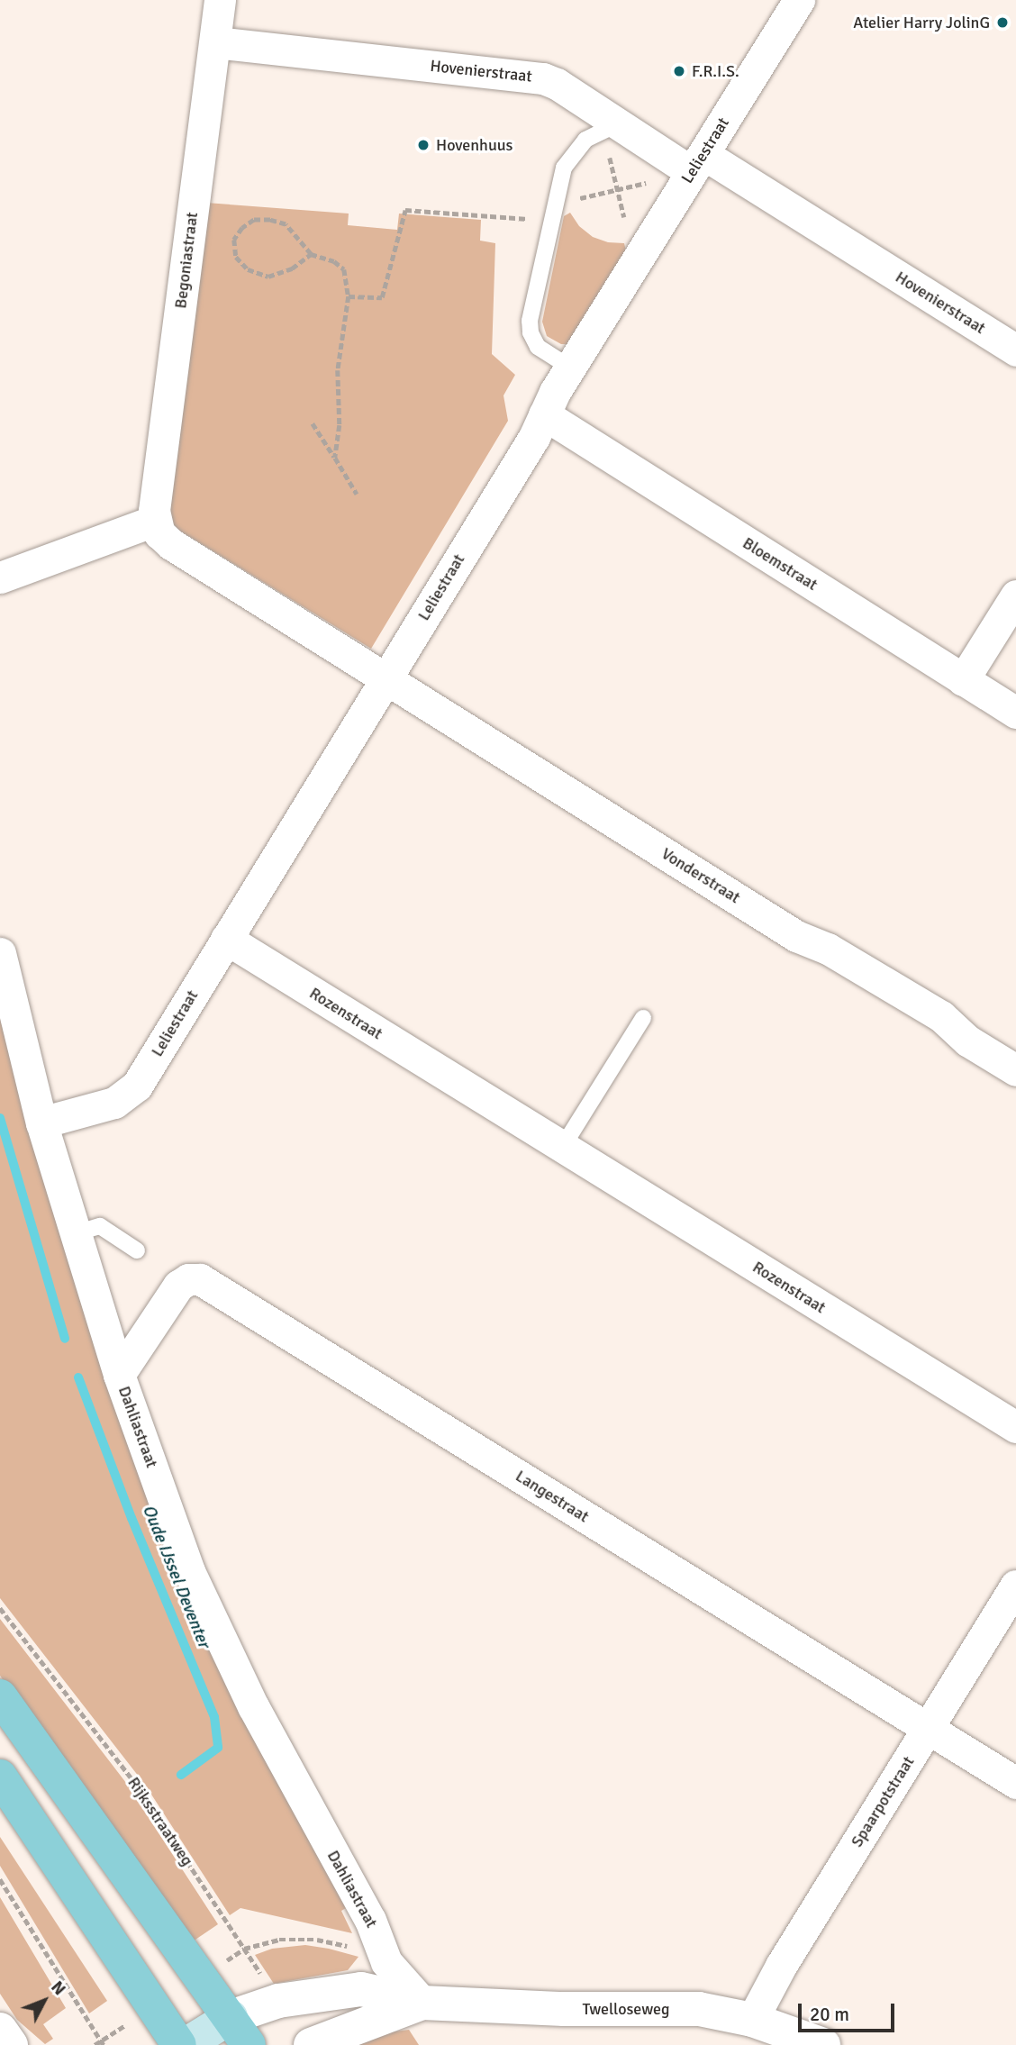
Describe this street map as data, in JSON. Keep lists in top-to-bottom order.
{
  "streets": {
    "street": [
      "Hovenierstraat",
      "Leliestraat",
      "Begoniastraat",
      "Bloemstraat",
      "Vonderstraat",
      "Rozenstraat",
      "Dahliastraat",
      "Langestraat",
      "Spaarpotstraat",
      "Twelloseweg"
    ],
    "path": ["Rijksstraatweg"]
  },
  "crossings": [
    ["Hovenierstraat", "Leliestraat"],
    ["Hovenierstraat", "Begoniastraat"],
    ["Leliestraat", "Bloemstraat"],
    ["Leliestraat", "Vonderstraat"],
    ["Leliestraat", "Rozenstraat"],
    ["Leliestraat", "Dahliastraat"],
    ["Dahliastraat", "Langestraat"],
    ["Dahliastraat", "Twelloseweg"],
    ["Langestraat", "Spaarpotstraat"],
    ["Spaarpotstraat", "Twelloseweg"],
    ["Rijksstraatweg", "Twelloseweg"]
  ],
  "water": ["Oude IJssel Deventer"],
  "places": ["Atelier Harry JolinG", "F.R.I.S.", "Hovenhuus"],
  "scale_bar": "20 m",
  "north": "top right"
}
